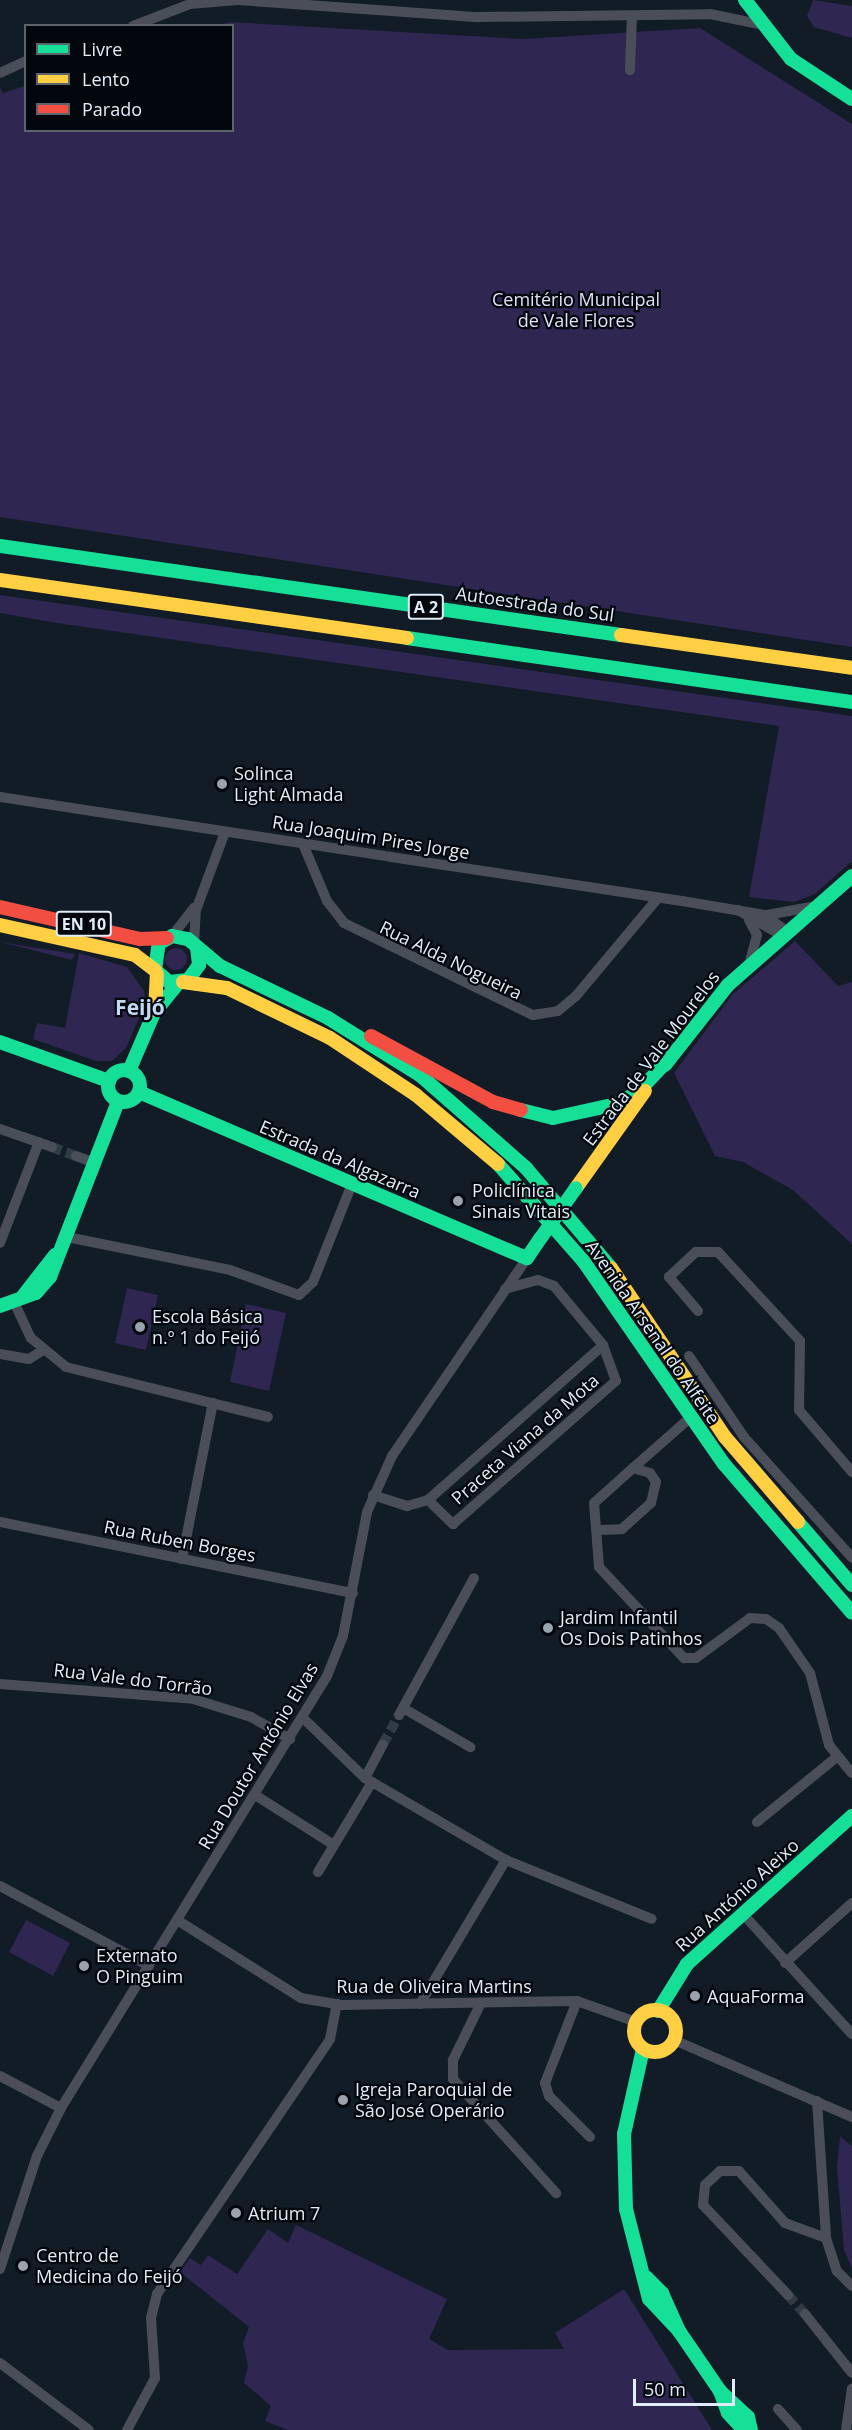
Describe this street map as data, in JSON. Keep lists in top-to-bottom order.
{
  "streets": {
    "main road": [
      "Autoestrada do Sul",
      "A 2",
      "EN 10",
      "Estrada de Vale Mourelos",
      "Estrada da Algazarra",
      "Avenida Arsenal do Alfeite",
      "Rua António Aleixo"
    ],
    "street": [
      "Rua Joaquim Pires Jorge",
      "Rua Alda Nogueira",
      "Praceta Viana da Mota",
      "Rua Ruben Borges",
      "Rua Vale do Torrão",
      "Rua Doutor António Elvas",
      "Rua de Oliveira Martins"
    ]
  },
  "crossings": [
    ["Rua Joaquim Pires Jorge", "Rua Alda Nogueira"],
    ["Rua Joaquim Pires Jorge", "Estrada de Vale Mourelos"],
    ["EN 10", "Avenida Arsenal do Alfeite"],
    ["Estrada de Vale Mourelos", "Estrada da Algazarra"],
    ["Estrada de Vale Mourelos", "Rua Doutor António Elvas"],
    ["Estrada da Algazarra", "Rua Doutor António Elvas"],
    ["Praceta Viana da Mota", "Rua Doutor António Elvas"],
    ["Rua Ruben Borges", "Rua Doutor António Elvas"],
    ["Rua Vale do Torrão", "Rua Doutor António Elvas"],
    ["Rua Doutor António Elvas", "Rua de Oliveira Martins"],
    ["Rua António Aleixo", "Rua de Oliveira Martins"]
  ],
  "districts": ["Feijó"],
  "parks": ["Cemitério Municipal de Vale Flores"],
  "places": [
    "Solinca Light Almada",
    "Policlínica Sinais Vitais",
    "Escola Básica n.º 1 do Feijó",
    "Jardim Infantil Os Dois Patinhos",
    "Externato O Pinguim",
    "AquaForma",
    "Igreja Paroquial de São José Operário",
    "Atrium 7",
    "Centro de Medicina do Feijó"
  ],
  "legend": ["Livre", "Lento", "Parado"],
  "scale_bar": "50 m"
}
